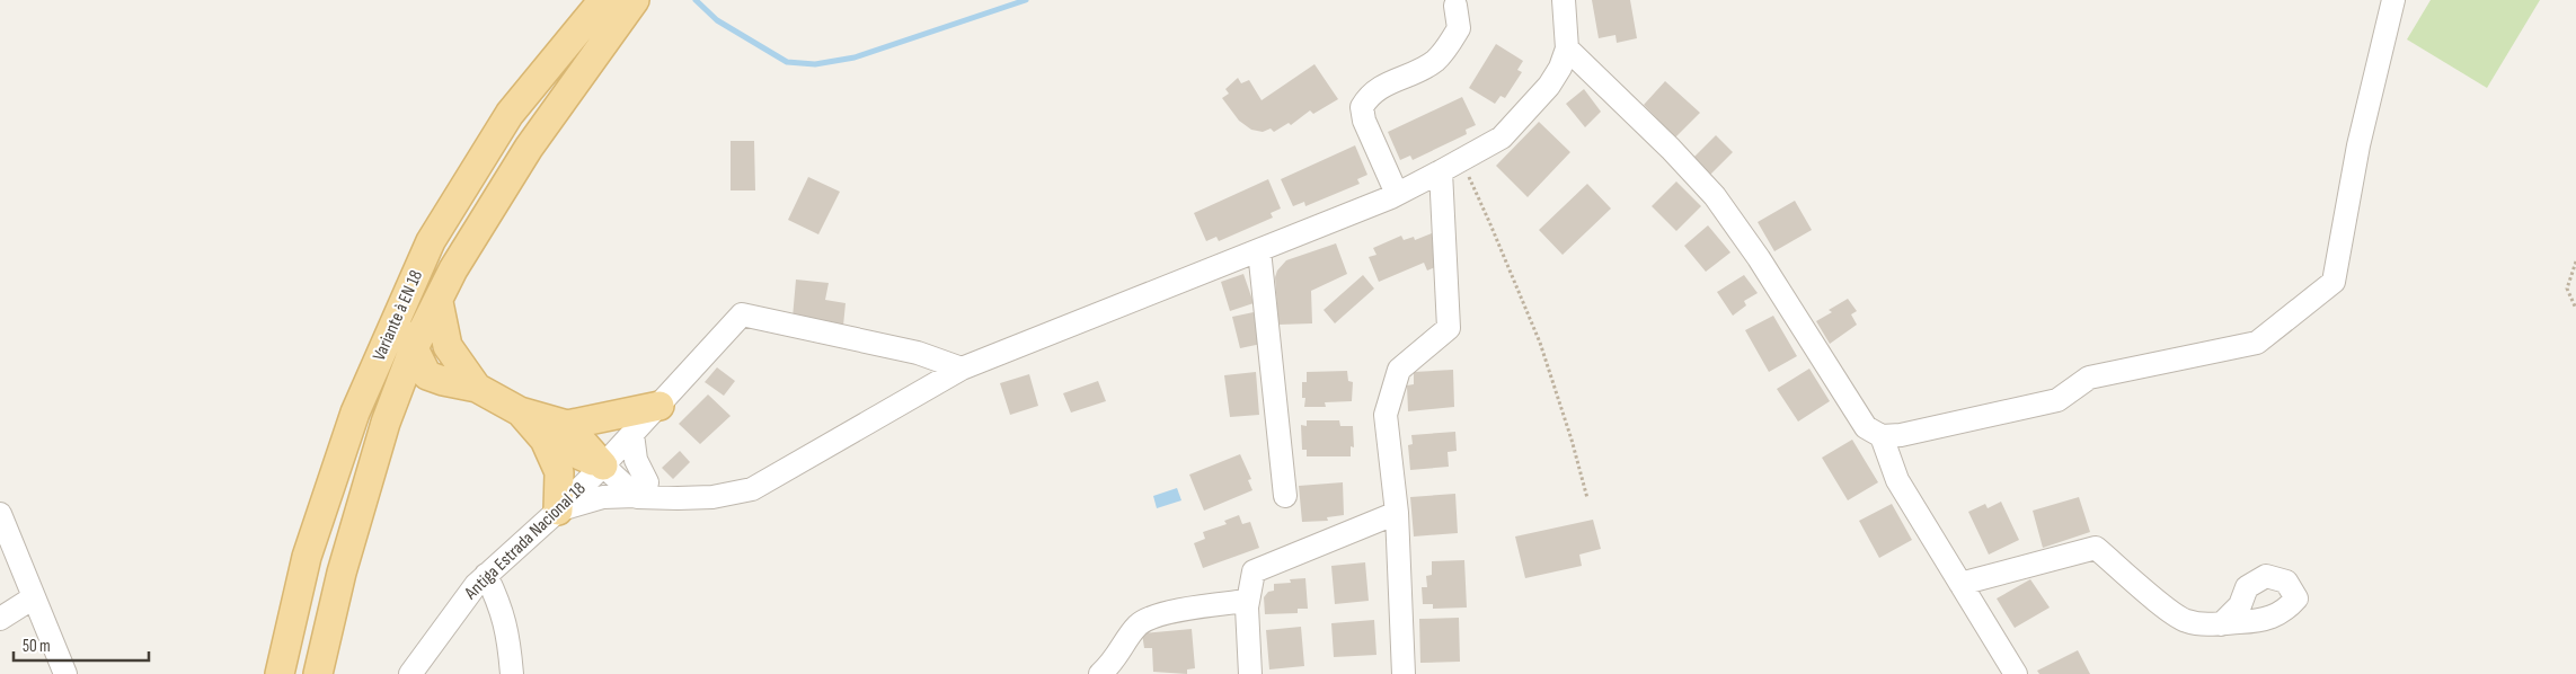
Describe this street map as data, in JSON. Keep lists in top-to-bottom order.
{
  "streets": {
    "main road": ["Variante à EN 18"],
    "street": ["Antiga Estrada Nacional 18"]
  },
  "scale_bar": "50 m"
}
